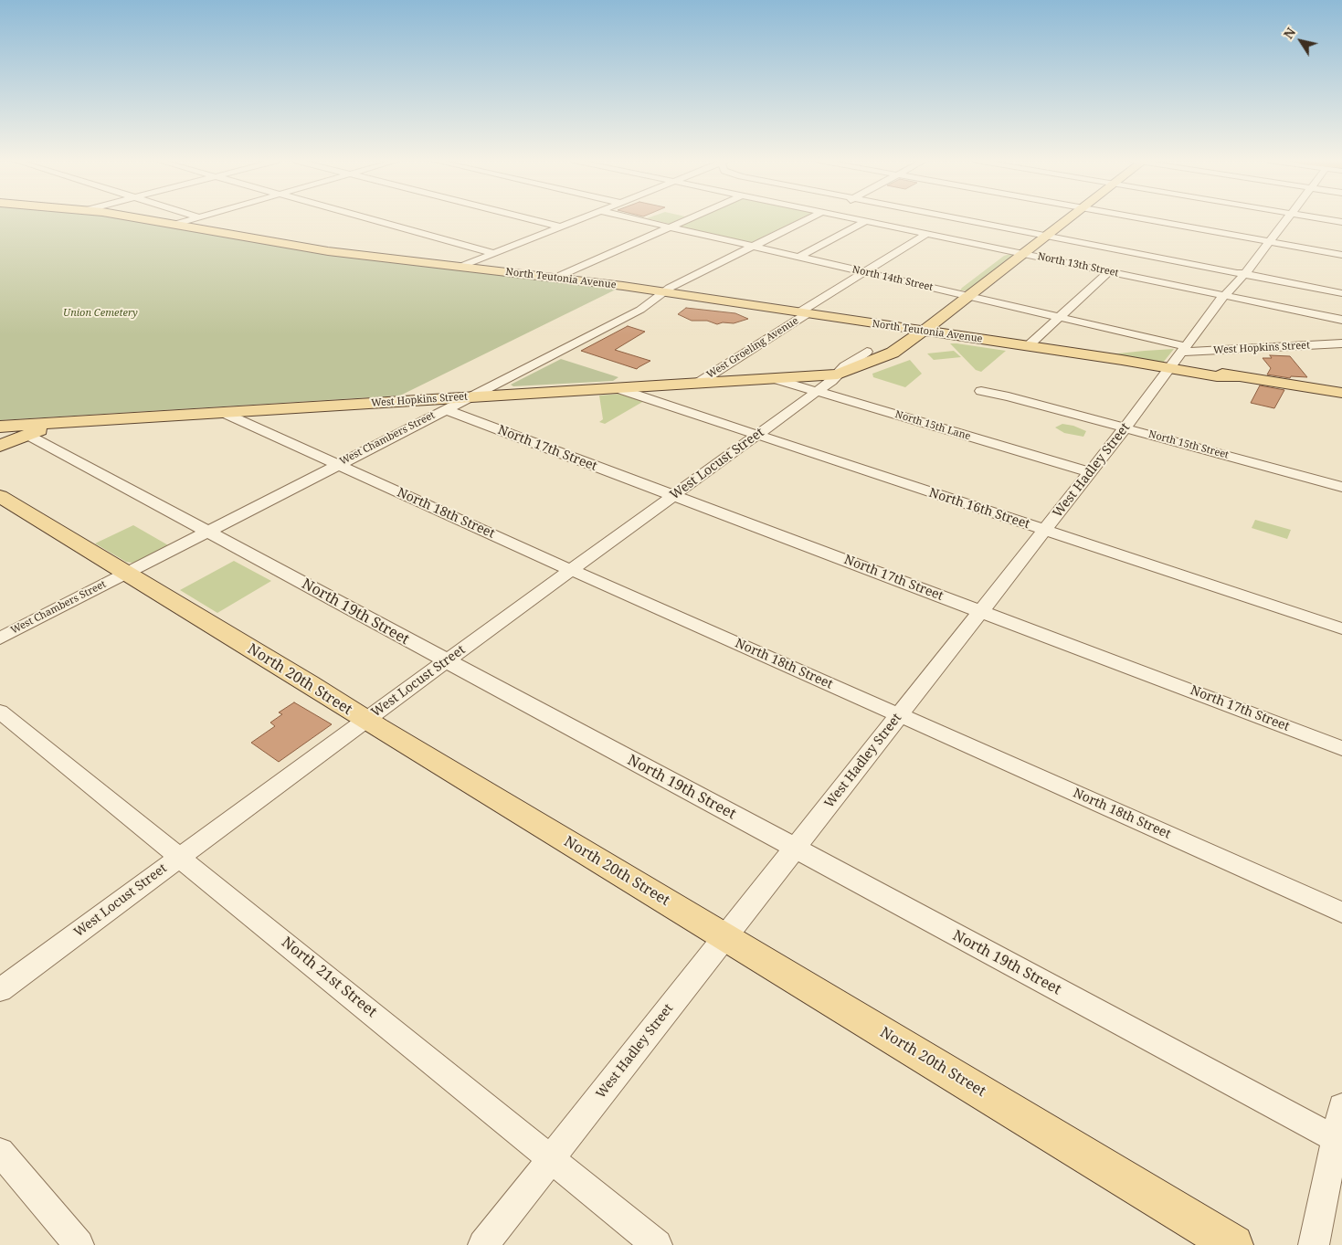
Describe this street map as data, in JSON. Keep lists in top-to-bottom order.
{
  "streets": {
    "main road": [
      "North Teutonia Avenue",
      "West Hopkins Street",
      "West Locust Street",
      "North 20th Street"
    ],
    "street": [
      "North 13th Street",
      "North 14th Street",
      "West Groeling Avenue",
      "North 15th Lane",
      "West Chambers Street",
      "North 15th Street",
      "North 17th Street",
      "West Hadley Street",
      "North 16th Street",
      "North 18th Street",
      "North 19th Street",
      "North 21st Street"
    ]
  },
  "crossings": [
    ["North 13th Street", "West Groeling Avenue"],
    ["North 13th Street", "West Locust Street"],
    ["North 13th Street", "West Hadley Street"],
    ["North Teutonia Avenue", "West Groeling Avenue"],
    ["North Teutonia Avenue", "West Chambers Street"],
    ["North Teutonia Avenue", "West Locust Street"],
    ["North Teutonia Avenue", "West Hadley Street"],
    ["North 14th Street", "West Groeling Avenue"],
    ["North 14th Street", "West Hopkins Street"],
    ["North 14th Street", "West Chambers Street"],
    ["North 14th Street", "West Locust Street"],
    ["North 14th Street", "West Hadley Street"],
    ["West Groeling Avenue", "West Hopkins Street"],
    ["West Hopkins Street", "North 15th Lane"],
    ["West Hopkins Street", "West Chambers Street"],
    ["West Hopkins Street", "West Locust Street"],
    ["West Hopkins Street", "West Hadley Street"],
    ["West Hopkins Street", "North 16th Street"],
    ["West Hopkins Street", "North 18th Street"],
    ["North 15th Lane", "West Locust Street"],
    ["North 15th Lane", "West Hadley Street"],
    ["West Chambers Street", "North 17th Street"],
    ["West Chambers Street", "North 18th Street"],
    ["West Chambers Street", "North 19th Street"],
    ["West Chambers Street", "North 20th Street"],
    ["North 15th Street", "West Hadley Street"],
    ["North 17th Street", "West Locust Street"],
    ["North 17th Street", "West Hadley Street"],
    ["West Locust Street", "North 16th Street"],
    ["West Locust Street", "North 18th Street"],
    ["West Locust Street", "North 19th Street"],
    ["West Locust Street", "North 20th Street"],
    ["West Locust Street", "North 21st Street"],
    ["West Hadley Street", "North 16th Street"],
    ["West Hadley Street", "North 18th Street"],
    ["West Hadley Street", "North 19th Street"],
    ["West Hadley Street", "North 20th Street"],
    ["West Hadley Street", "North 21st Street"]
  ],
  "parks": ["Union Cemetery"],
  "north": "top left"
}
